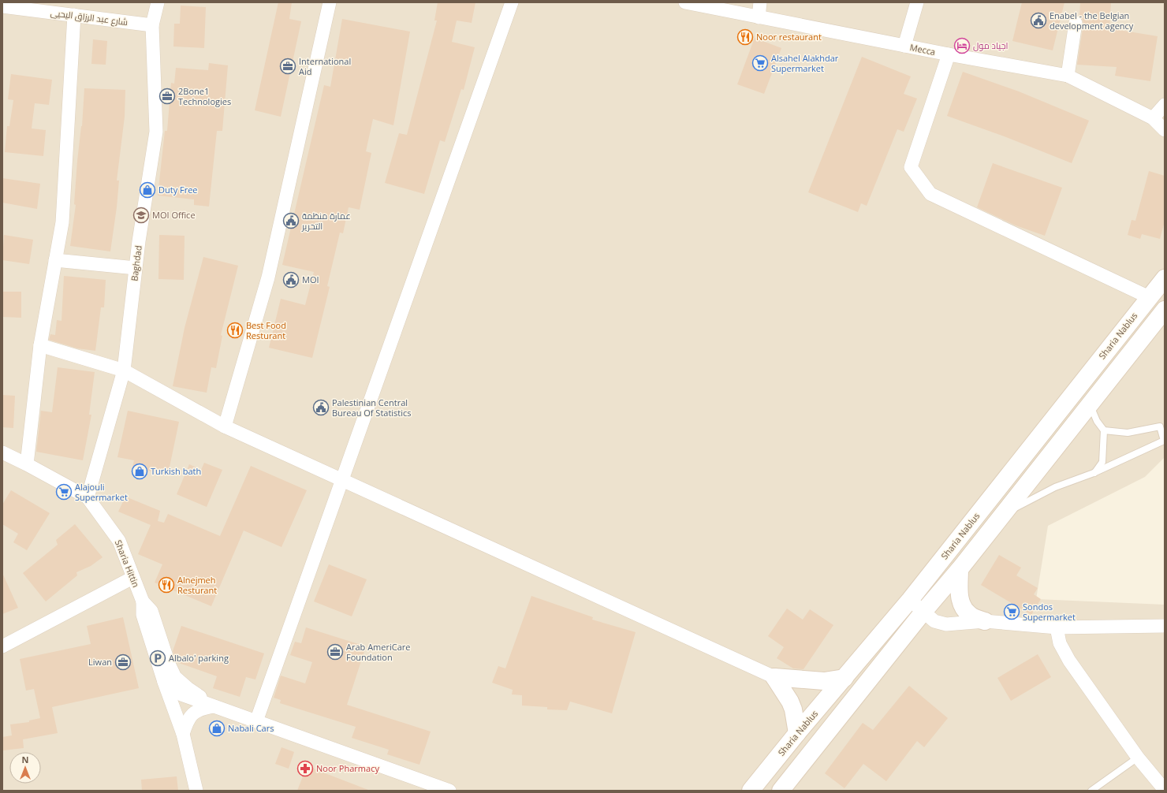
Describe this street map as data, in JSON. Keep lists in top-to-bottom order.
{
  "streets": {
    "main road": ["Sharia Nablus"],
    "street": [
      "شارع عبد الرزاق اليحيى",
      "Mecca",
      "Baghdad",
      "Sharia Hittin"
    ]
  },
  "crossings": [
    ["شارع عبد الرزاق اليحيى", "Baghdad"],
    ["Baghdad", "Sharia Hittin"]
  ],
  "places": {
    "public building": [
      "Enabel - the Belgian development agency",
      "عمارة منظمة التحرير",
      "MOI",
      "Palestinian Central Bureau Of Statistics"
    ],
    "restaurant": ["Noor restaurant", "Best Food Resturant", "Alnejmeh Resturant"],
    "hotel": ["اجياد مول"],
    "supermarket": ["Alsahel Alakhdar Supermarket", "Alajouli Supermarket", "Sondos Supermarket"],
    "office": [
      "International Aid",
      "2Bone1 Technologies",
      "Arab AmeriCare Foundation",
      "Liwan"
    ],
    "shop": ["Duty Free", "Turkish bath", "Nabali Cars"],
    "school or university": ["MOI Office"],
    "parking": ["Albalo' parking"],
    "pharmacy": ["Noor Pharmacy"]
  },
  "north": "top"
}
